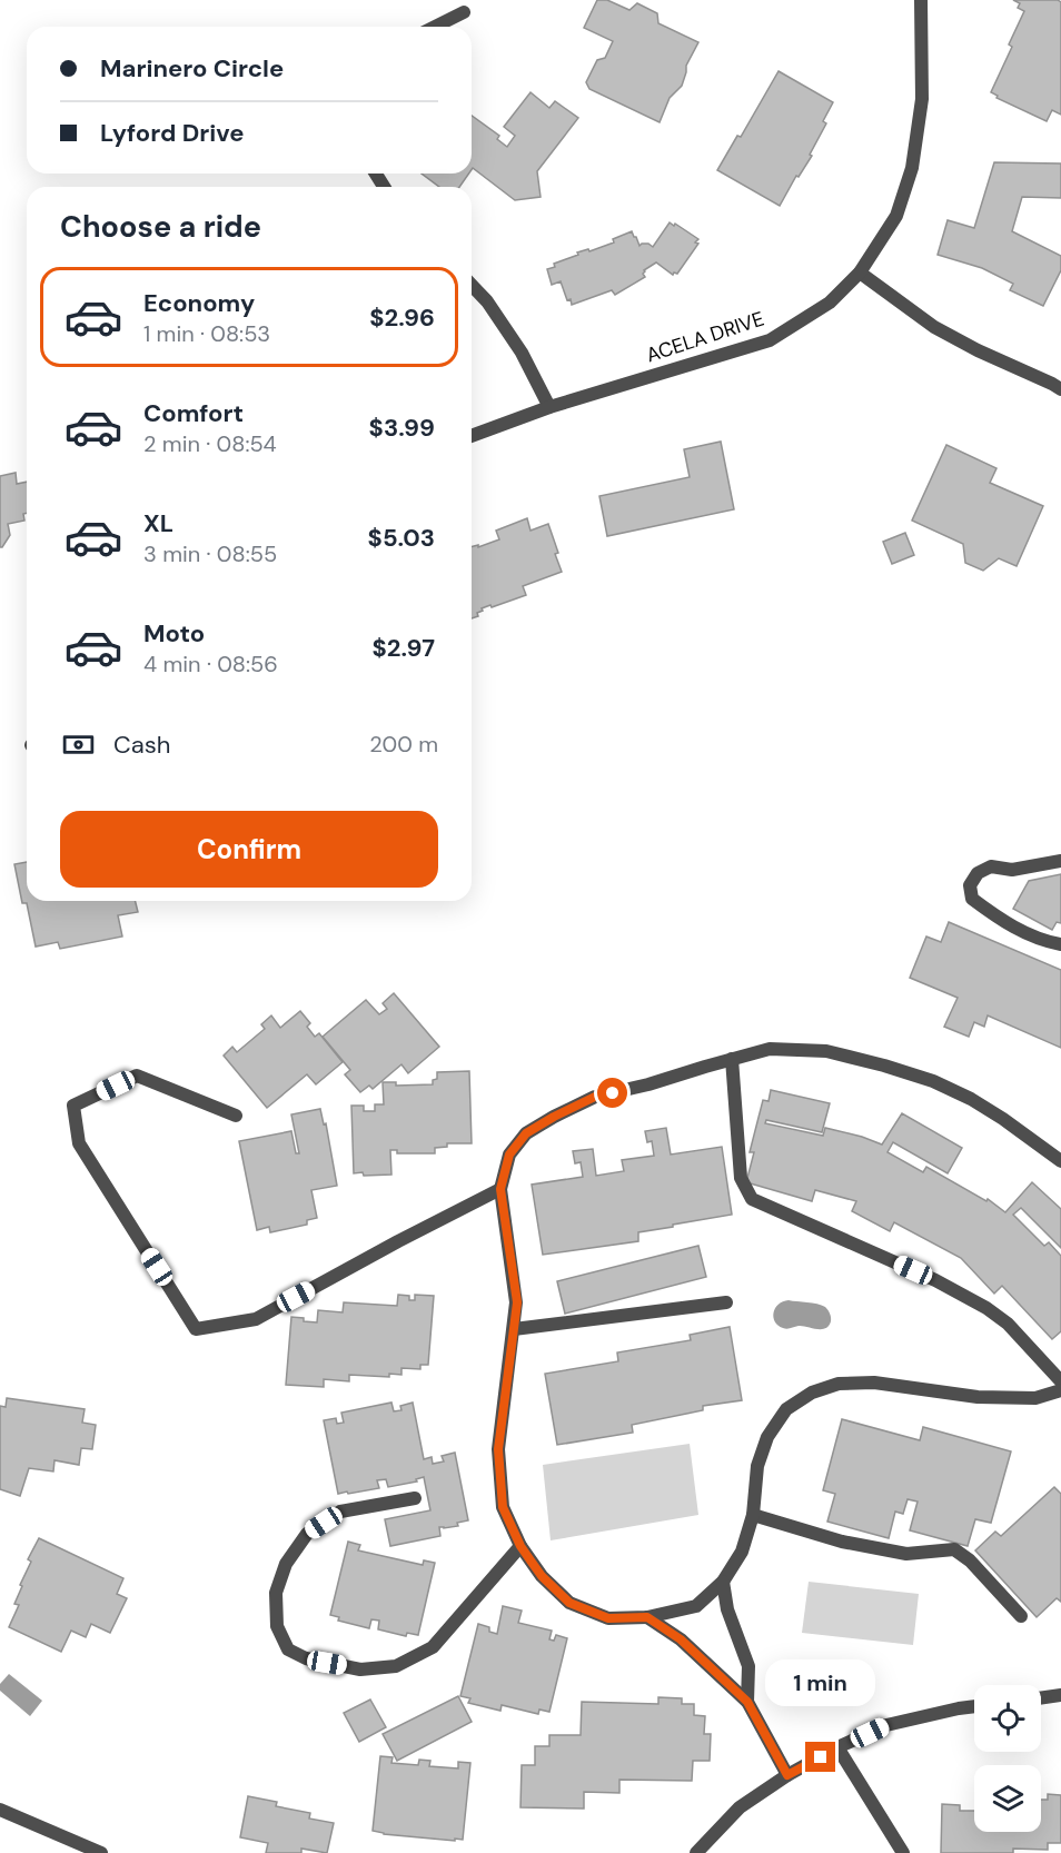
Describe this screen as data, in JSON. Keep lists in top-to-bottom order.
{
  "streets": {
    "street": ["ACELA DRIVE"]
  },
  "page": {
    "banner": ["Marinero Circle", "Lyford Drive"],
    "heading": "Choose a ride",
    "list": [
      {
        "name": "Economy",
        "note": "1 min · 08:53",
        "value": "$2.96"
      },
      {
        "name": "Comfort",
        "note": "2 min · 08:54",
        "value": "$3.99"
      },
      {
        "name": "XL",
        "note": "3 min · 08:55",
        "value": "$5.03"
      },
      {
        "name": "Moto",
        "note": "4 min · 08:56",
        "value": "$2.97"
      }
    ],
    "pay": ["Cash", "200 m"],
    "buttons": "Confirm",
    "bubble": "1 min"
  }
}
